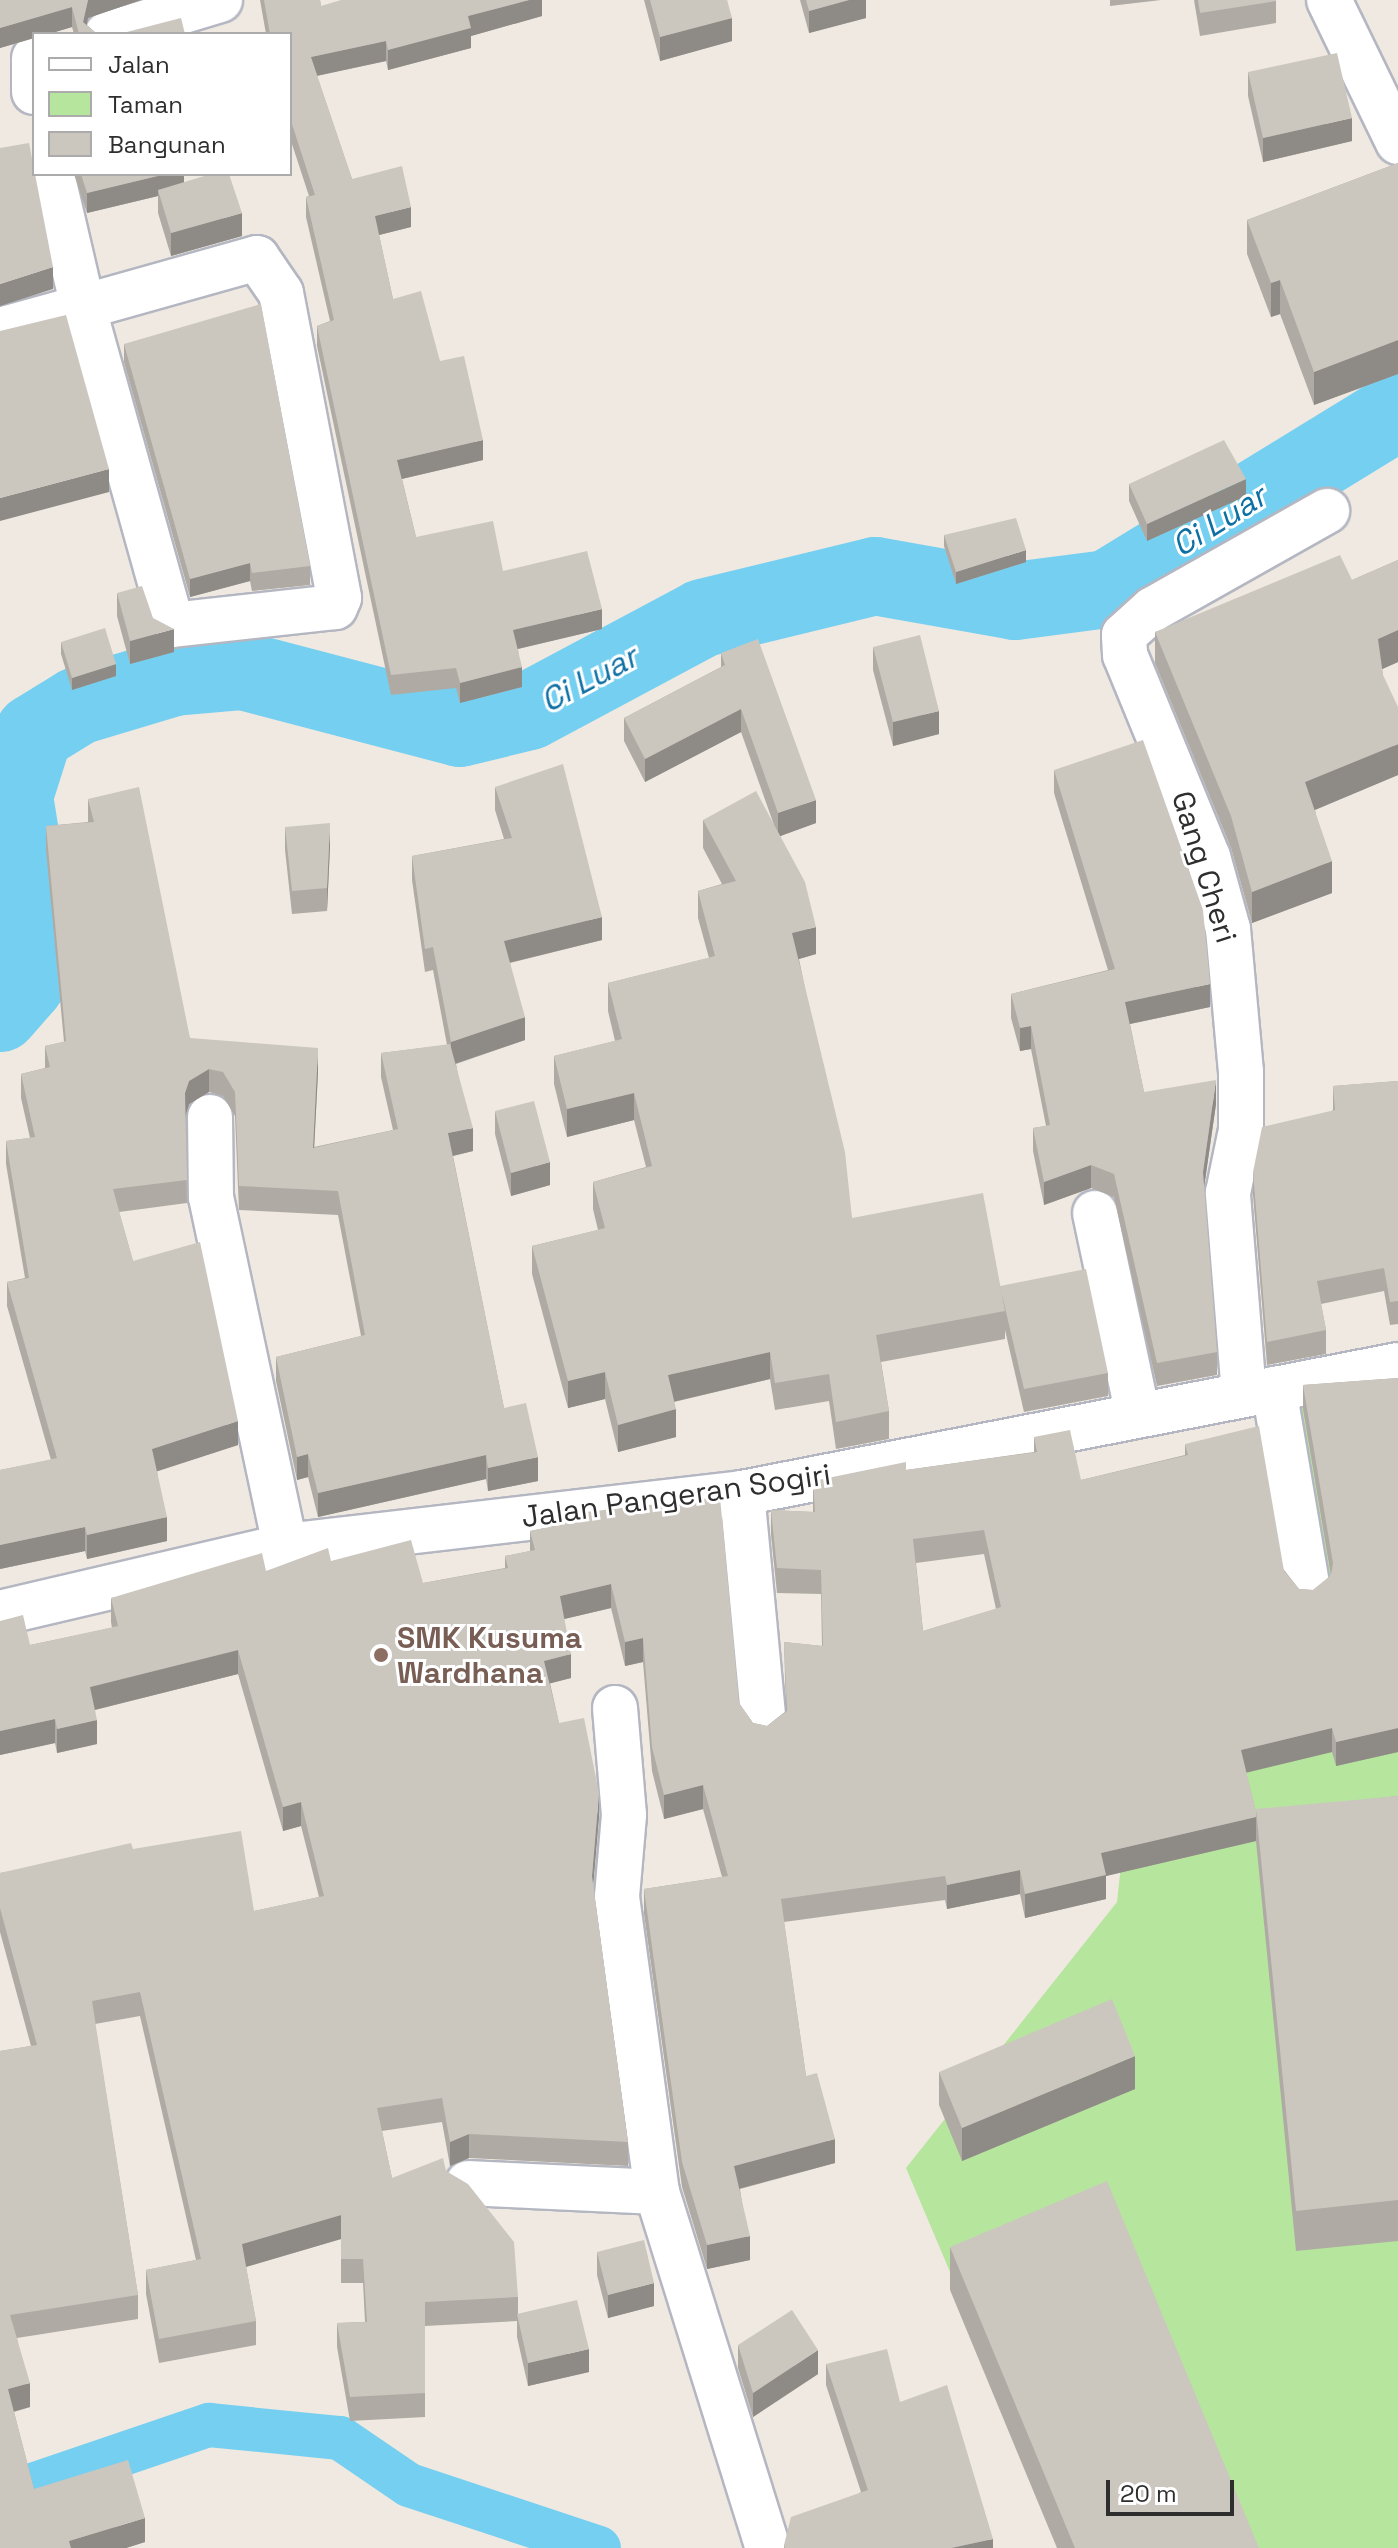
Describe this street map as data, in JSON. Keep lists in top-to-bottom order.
{
  "streets": {
    "street": ["Gang Cheri", "Jalan Pangeran Sogiri"]
  },
  "crossings": [
    ["Gang Cheri", "Jalan Pangeran Sogiri"]
  ],
  "water": ["Ci Luar"],
  "places": ["SMK Kusuma Wardhana"],
  "legend": ["Jalan", "Taman", "Bangunan"],
  "scale_bar": "20 m"
}
